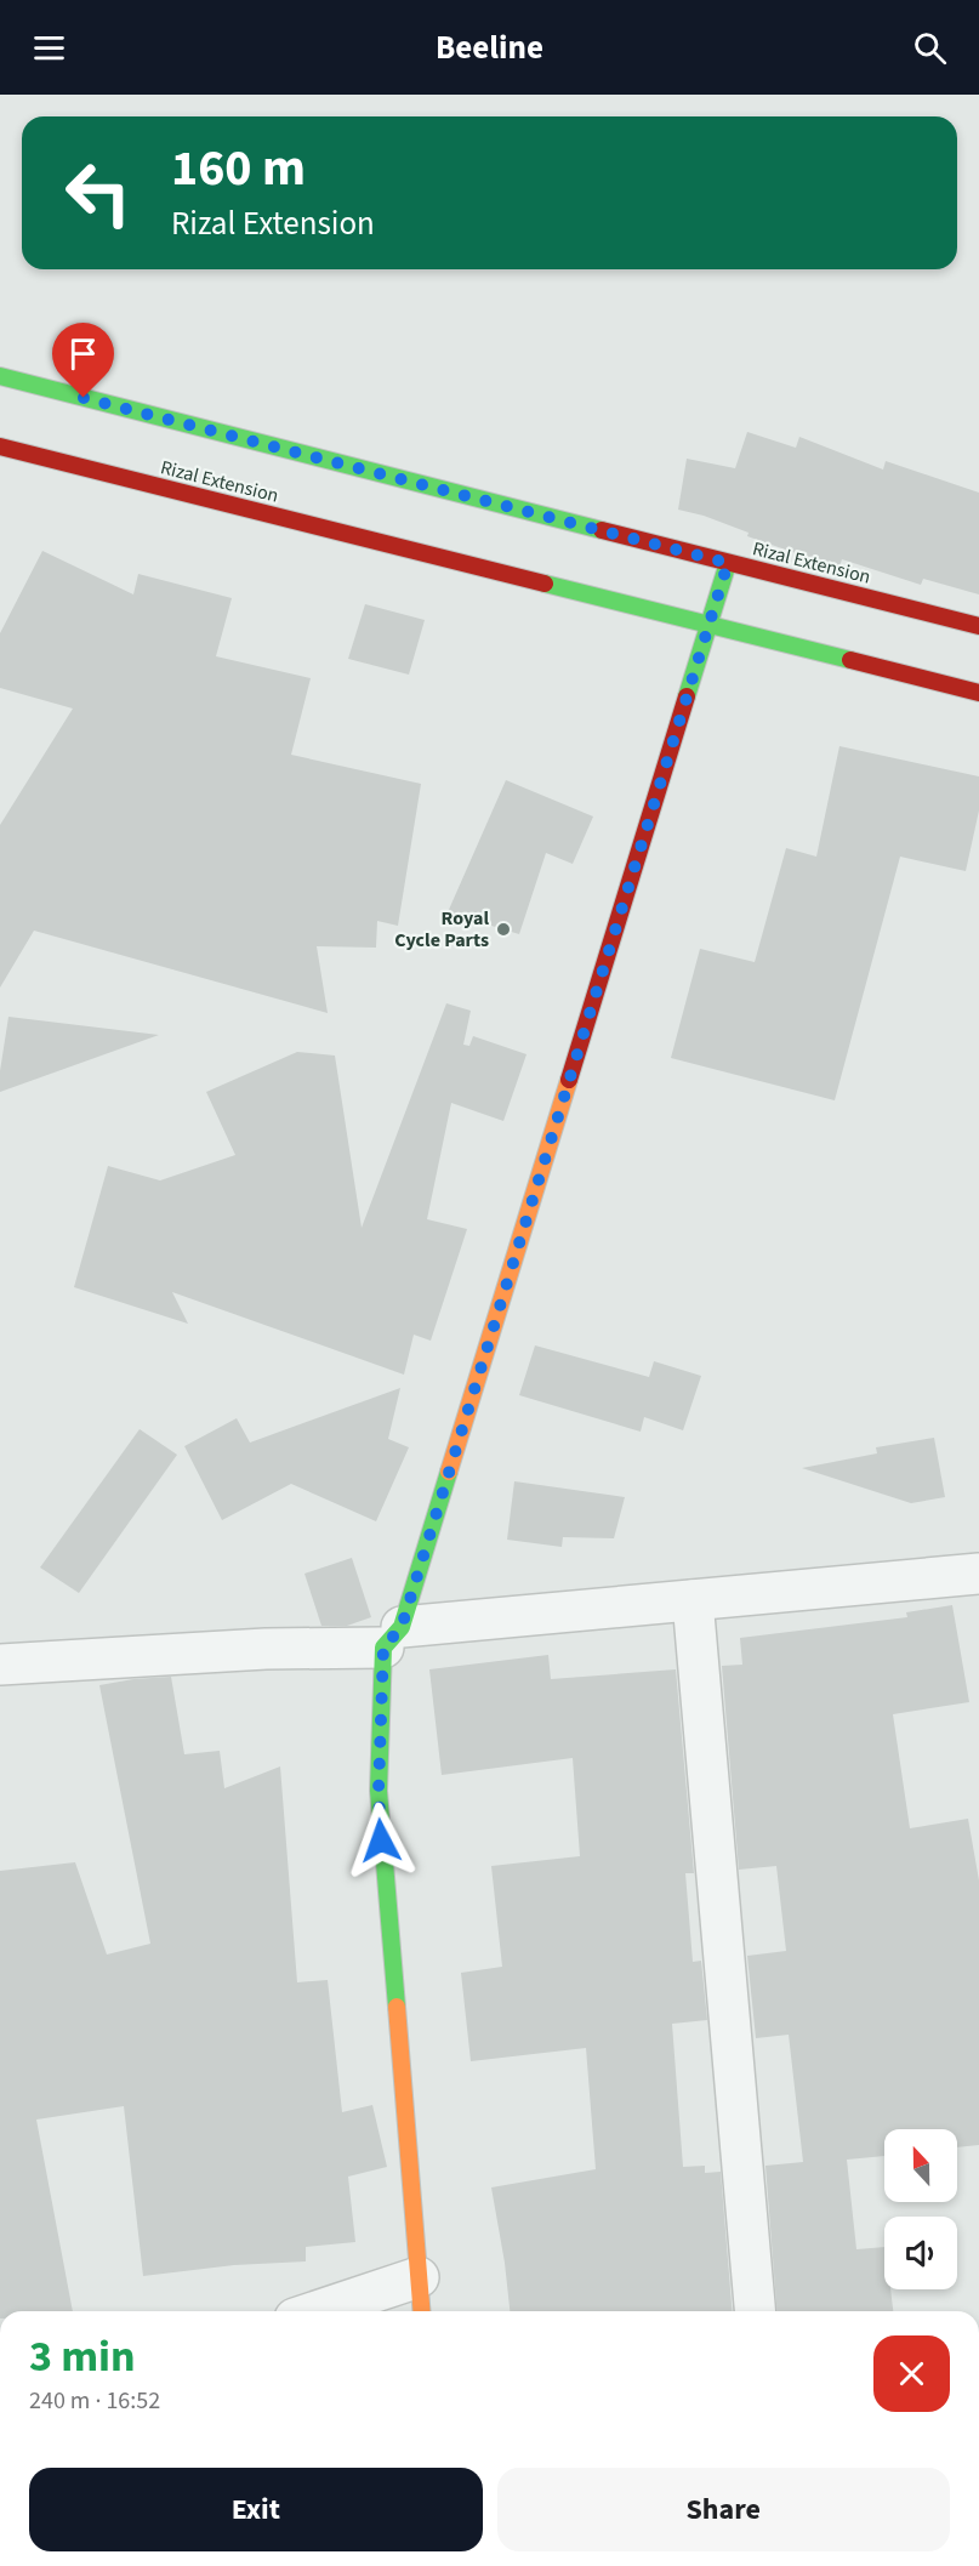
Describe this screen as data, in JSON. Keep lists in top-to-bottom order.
{
  "streets": {
    "main road": ["Rizal Extension"]
  },
  "places": ["Royal Cycle Parts"],
  "north": "top",
  "page": {
    "header": "Beeline",
    "turn": ["160 m", "Rizal Extension"],
    "heading": ["3 min", "240 m · 16:52"],
    "buttons": ["Exit", "Share"]
  }
}
